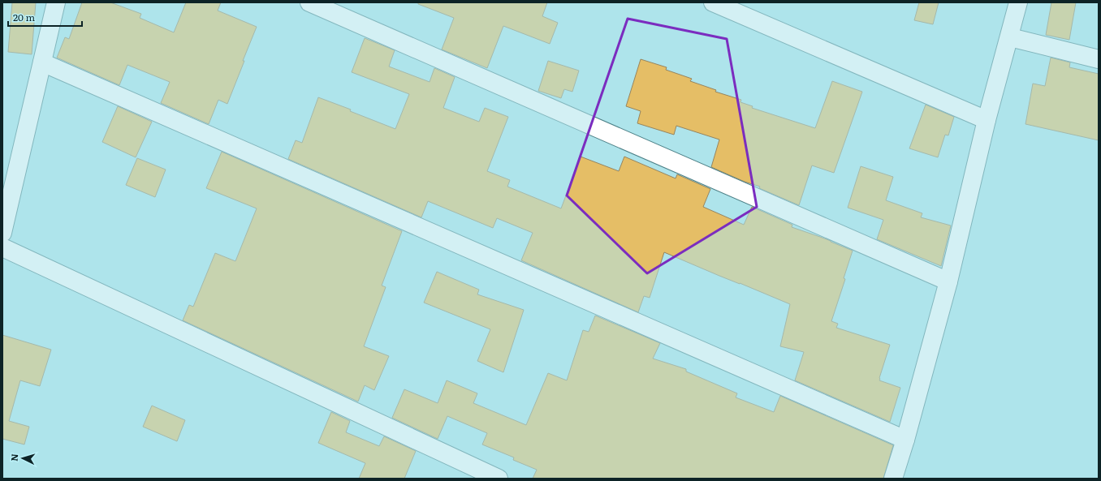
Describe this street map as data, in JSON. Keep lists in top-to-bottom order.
{
  "scale_bar": "20 m",
  "north": "left"
}
